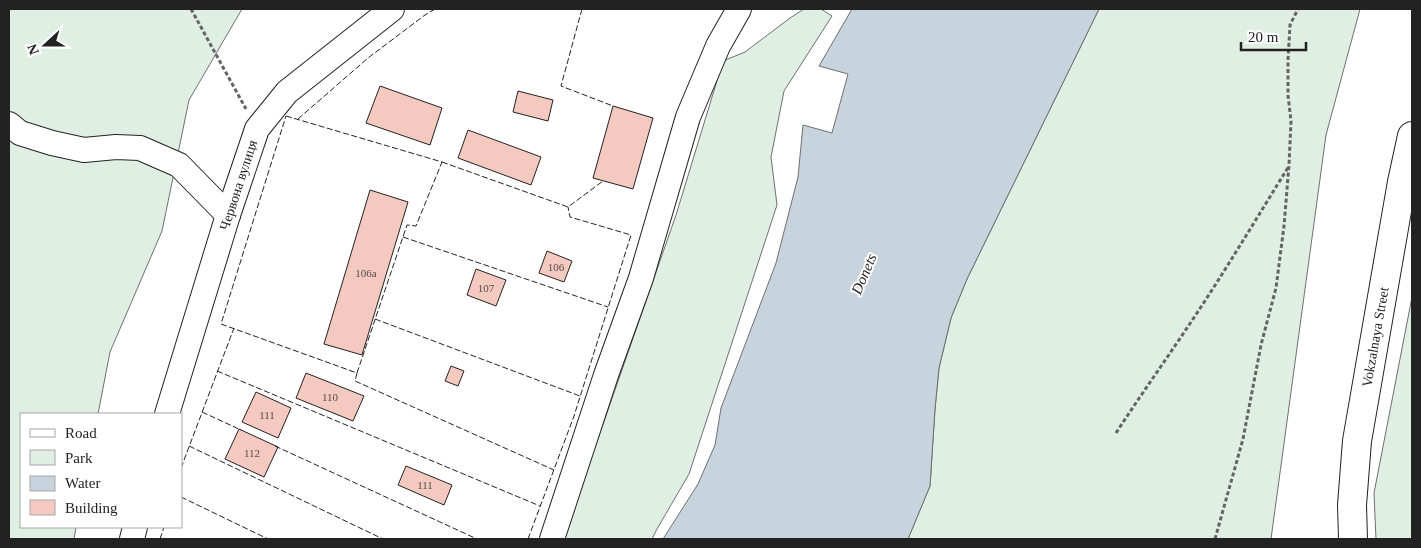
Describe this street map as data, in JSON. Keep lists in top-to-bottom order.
{
  "streets": {
    "main road": ["Vokzalnaya Street"],
    "street": ["Червона вулиця"]
  },
  "water": ["Donets"],
  "house_numbers": [
    "106",
    "106а",
    "107",
    "110",
    "111",
    "112",
    "111"
  ],
  "legend": [
    "Road",
    "Park",
    "Water",
    "Building"
  ],
  "scale_bar": "20 m",
  "north": "left"
}
